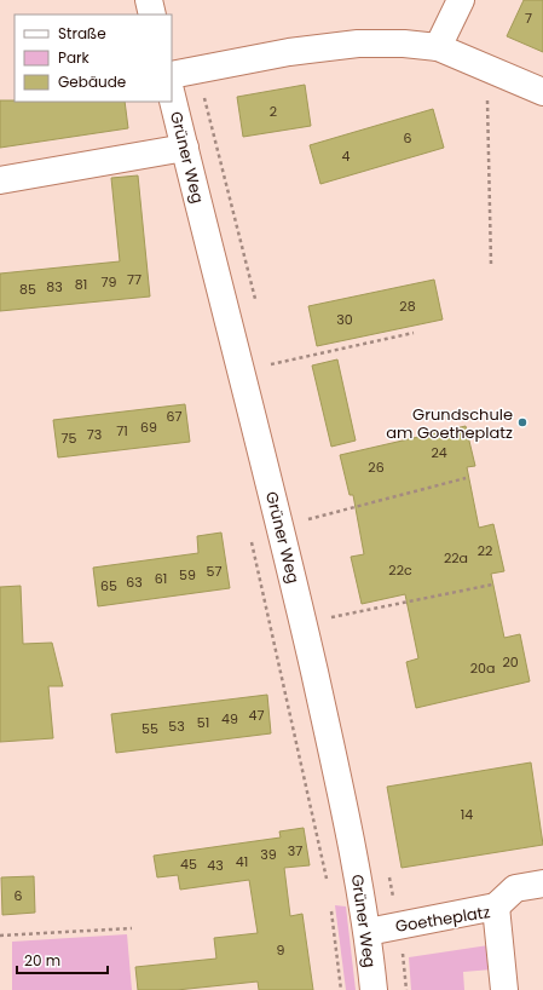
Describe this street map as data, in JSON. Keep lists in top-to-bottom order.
{
  "streets": {
    "street": ["Grüner Weg", "Goetheplatz"]
  },
  "crossings": [
    ["Grüner Weg", "Goetheplatz"]
  ],
  "places": ["Grundschule am Goetheplatz"],
  "house_numbers": [
    "7",
    "2",
    "6",
    "4",
    "77",
    "79",
    "81",
    "83",
    "85",
    "28",
    "30",
    "67",
    "69",
    "71",
    "73",
    "75",
    "24",
    "26",
    "22",
    "22a",
    "22c",
    "57",
    "59",
    "61",
    "63",
    "65",
    "20",
    "20a",
    "47",
    "49",
    "51",
    "53",
    "55",
    "14",
    "37",
    "39",
    "41",
    "45",
    "43",
    "6",
    "9"
  ],
  "legend": ["Straße", "Park", "Gebäude"],
  "scale_bar": "20 m"
}
